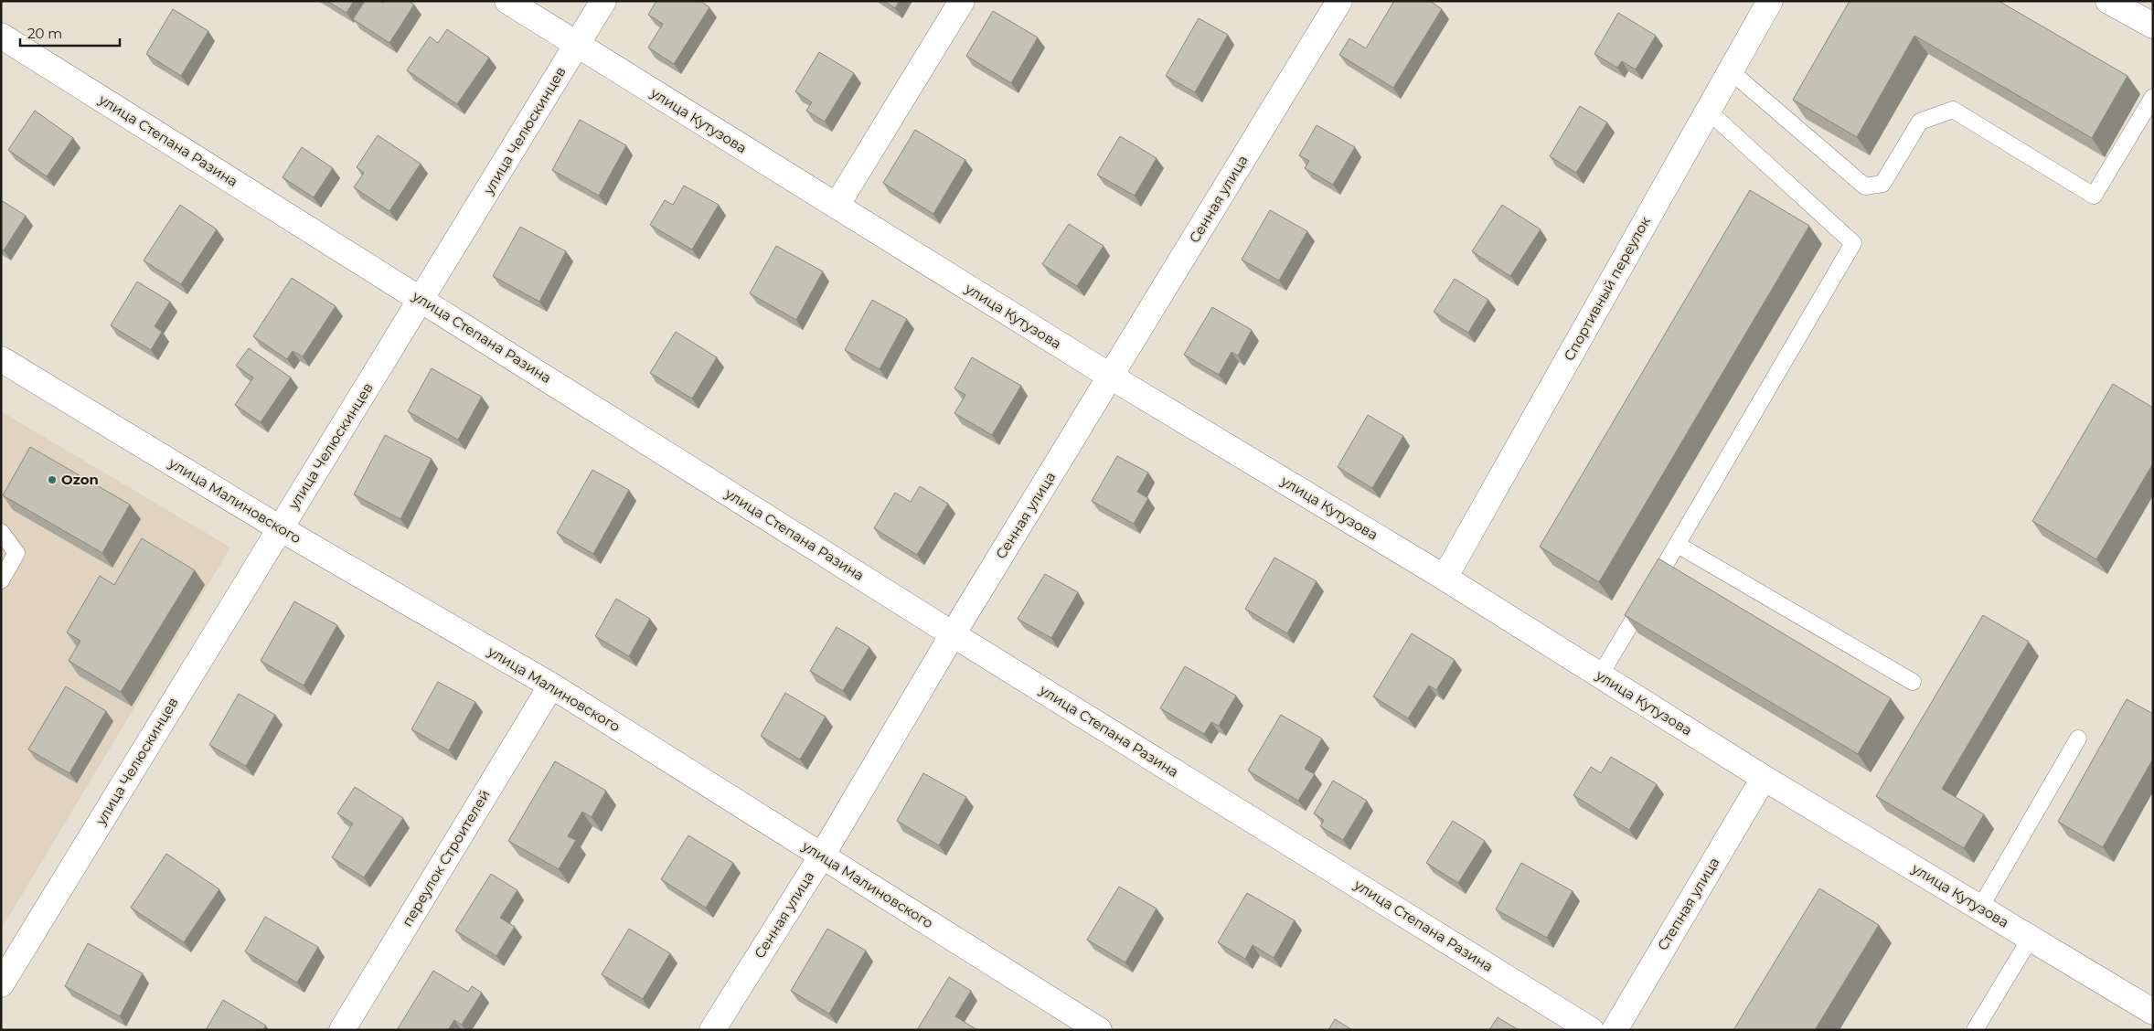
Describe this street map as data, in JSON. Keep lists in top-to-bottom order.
{
  "streets": {
    "street": [
      "улица Кутузова",
      "улица Челюскинцев",
      "улица Степана Разина",
      "Сенная улица",
      "Спортивный переулок",
      "улица Малиновского",
      "переулок Строителей",
      "Степная улица"
    ]
  },
  "crossings": [
    ["улица Кутузова", "улица Челюскинцев"],
    ["улица Кутузова", "Сенная улица"],
    ["улица Кутузова", "Спортивный переулок"],
    ["улица Кутузова", "Степная улица"],
    ["улица Челюскинцев", "улица Степана Разина"],
    ["улица Челюскинцев", "улица Малиновского"],
    ["улица Степана Разина", "Сенная улица"],
    ["Сенная улица", "улица Малиновского"],
    ["улица Малиновского", "переулок Строителей"]
  ],
  "places": ["Ozon"],
  "scale_bar": "20 m"
}
